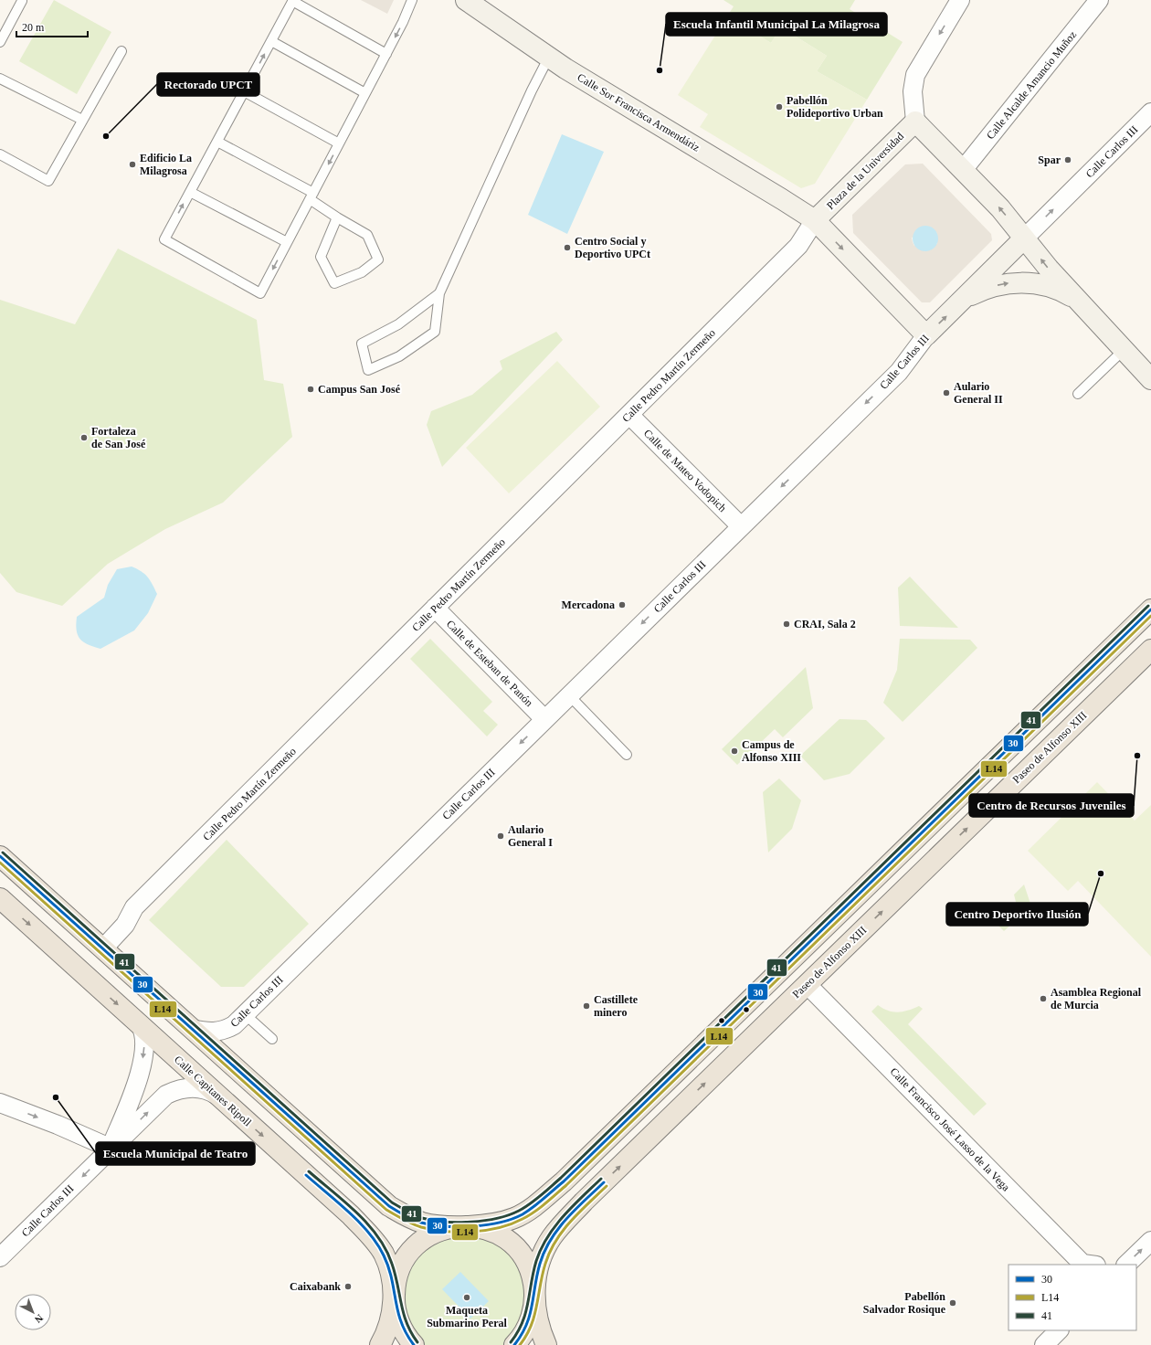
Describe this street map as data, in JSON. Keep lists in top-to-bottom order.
{
  "streets": {
    "main road": ["Paseo de Alfonso XIII", "Calle Capitanes Ripoll"],
    "street": [
      "Calle Alcalde Amancio Muñoz",
      "Calle Sor Francisca Armendáriz",
      "Calle Carlos III",
      "Plaza de la Universidad",
      "Calle Pedro Martín Zermeño",
      "Calle de Mateo Vodopich",
      "Calle de Esteban de Panón",
      "Calle Francisco José Lasso de la Vega"
    ]
  },
  "crossings": [
    ["Calle Sor Francisca Armendáriz", "Plaza de la Universidad"],
    ["Calle Sor Francisca Armendáriz", "Calle Pedro Martín Zermeño"],
    ["Calle Carlos III", "Calle de Mateo Vodopich"],
    ["Calle Carlos III", "Calle de Esteban de Panón"],
    ["Calle Carlos III", "Calle Capitanes Ripoll"],
    ["Plaza de la Universidad", "Calle Pedro Martín Zermeño"],
    ["Calle Pedro Martín Zermeño", "Calle de Mateo Vodopich"],
    ["Calle Pedro Martín Zermeño", "Calle de Esteban de Panón"],
    ["Paseo de Alfonso XIII", "Calle Francisco José Lasso de la Vega"]
  ],
  "places": [
    "Escuela Infantil Municipal La Milagrosa",
    "Pabellón Polideportivo Urban",
    "Rectorado UPCT",
    "Spar",
    "Edificio La Milagrosa",
    "Centro Social y Deportivo UPCt",
    "Campus San José",
    "Aulario General II",
    "Fortaleza de San José",
    "Mercadona",
    "CRAI, Sala 2",
    "Campus de Alfonso XIII",
    "Centro de Recursos Juveniles",
    "Aulario General I",
    "Centro Deportivo Ilusión",
    "Asamblea Regional de Murcia",
    "Castillete minero",
    "Escuela Municipal de Teatro",
    "Caixabank",
    "Maqueta Submarino Peral",
    "Pabellón Salvador Rosique"
  ],
  "lines": ["transit line 41", "transit line 30", "transit line L14"],
  "legend": ["30", "L14", "41"],
  "scale_bar": "20 m",
  "north": "bottom right"
}
